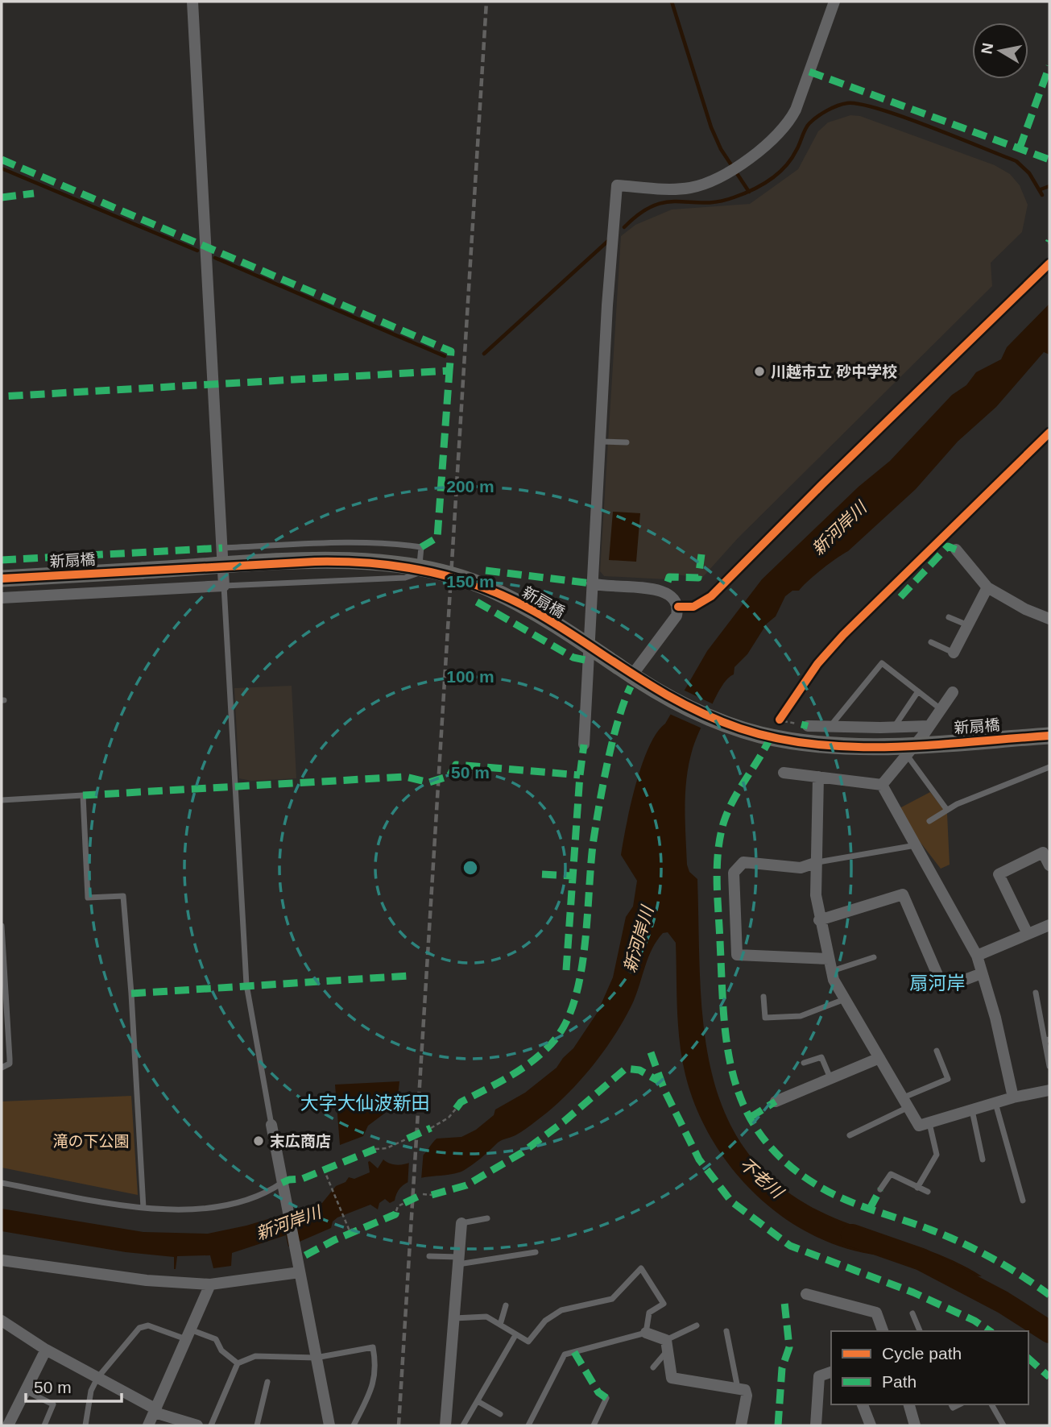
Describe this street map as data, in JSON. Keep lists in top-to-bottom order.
{
  "streets": {
    "street": ["新扇橋"]
  },
  "districts": ["扇河岸", "大字大仙波新田"],
  "water": ["新河岸川", "不老川"],
  "parks": ["滝の下公園"],
  "places": ["川越市立 砂中学校", "末広商店"],
  "legend": ["Cycle path", "Path"],
  "scale_bar": "50 m",
  "north": "left",
  "rings": [
    "200 m",
    "150 m",
    "100 m",
    "50 m"
  ]
}
